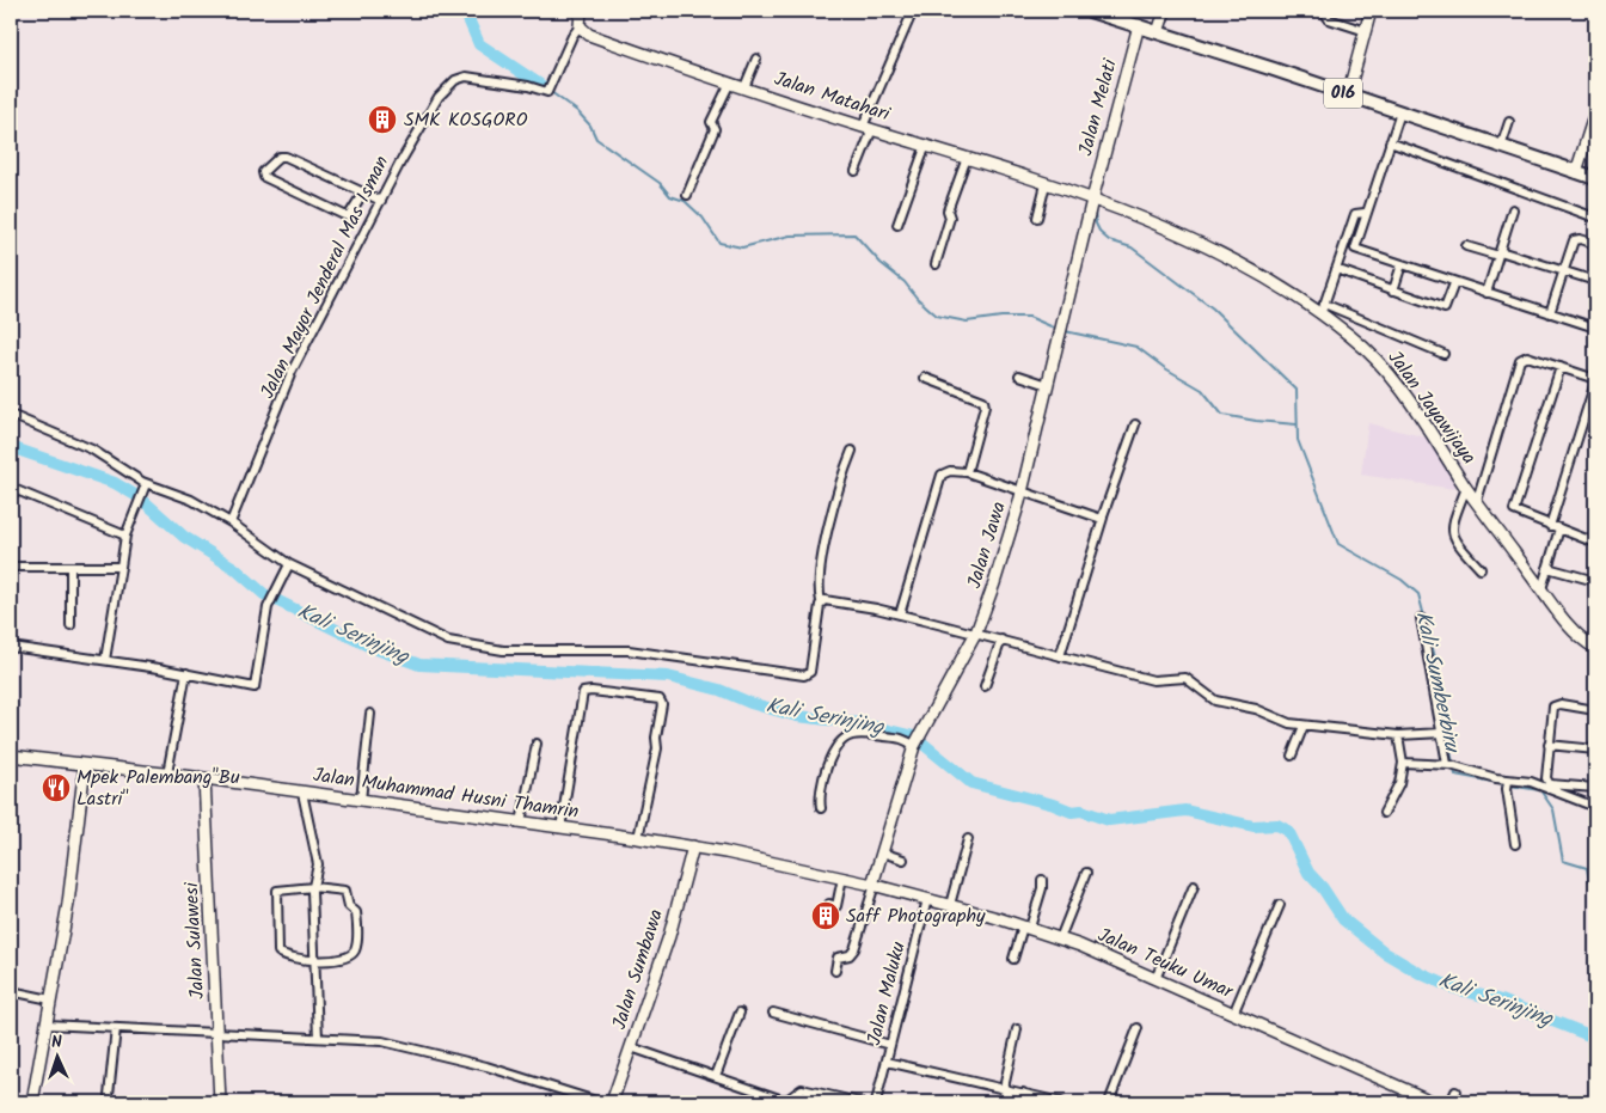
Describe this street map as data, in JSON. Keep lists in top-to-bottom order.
{
  "streets": {
    "main road": ["016"],
    "street": [
      "Jalan Matahari",
      "Jalan Melati",
      "Jalan Mayor Jenderal Mas Isman",
      "Jalan Jayawijaya",
      "Jalan Jawa",
      "Jalan Muhammad Husni Thamrin",
      "Jalan Sulawesi",
      "Jalan Teuku Umar",
      "Jalan Sumbawa",
      "Jalan Maluku"
    ]
  },
  "crossings": [
    ["016", "Jalan Melati"],
    ["Jalan Matahari", "Jalan Melati"],
    ["Jalan Matahari", "Jalan Mayor Jenderal Mas Isman"],
    ["Jalan Matahari", "Jalan Jayawijaya"],
    ["Jalan Matahari", "Jalan Jawa"],
    ["Jalan Melati", "Jalan Jayawijaya"],
    ["Jalan Melati", "Jalan Jawa"],
    ["Jalan Jayawijaya", "Jalan Jawa"],
    ["Jalan Jawa", "Jalan Muhammad Husni Thamrin"],
    ["Jalan Jawa", "Jalan Teuku Umar"],
    ["Jalan Muhammad Husni Thamrin", "Jalan Sulawesi"],
    ["Jalan Muhammad Husni Thamrin", "Jalan Teuku Umar"],
    ["Jalan Muhammad Husni Thamrin", "Jalan Sumbawa"],
    ["Jalan Teuku Umar", "Jalan Maluku"]
  ],
  "water": ["Kali Serinjing", "Kali Sumberbiru"],
  "places": {
    "building": ["SMK KOSGORO", "Saff Photography"],
    "restaurant": ["Mpek Palembang\"Bu Lastri\""]
  },
  "north": "top"
}
